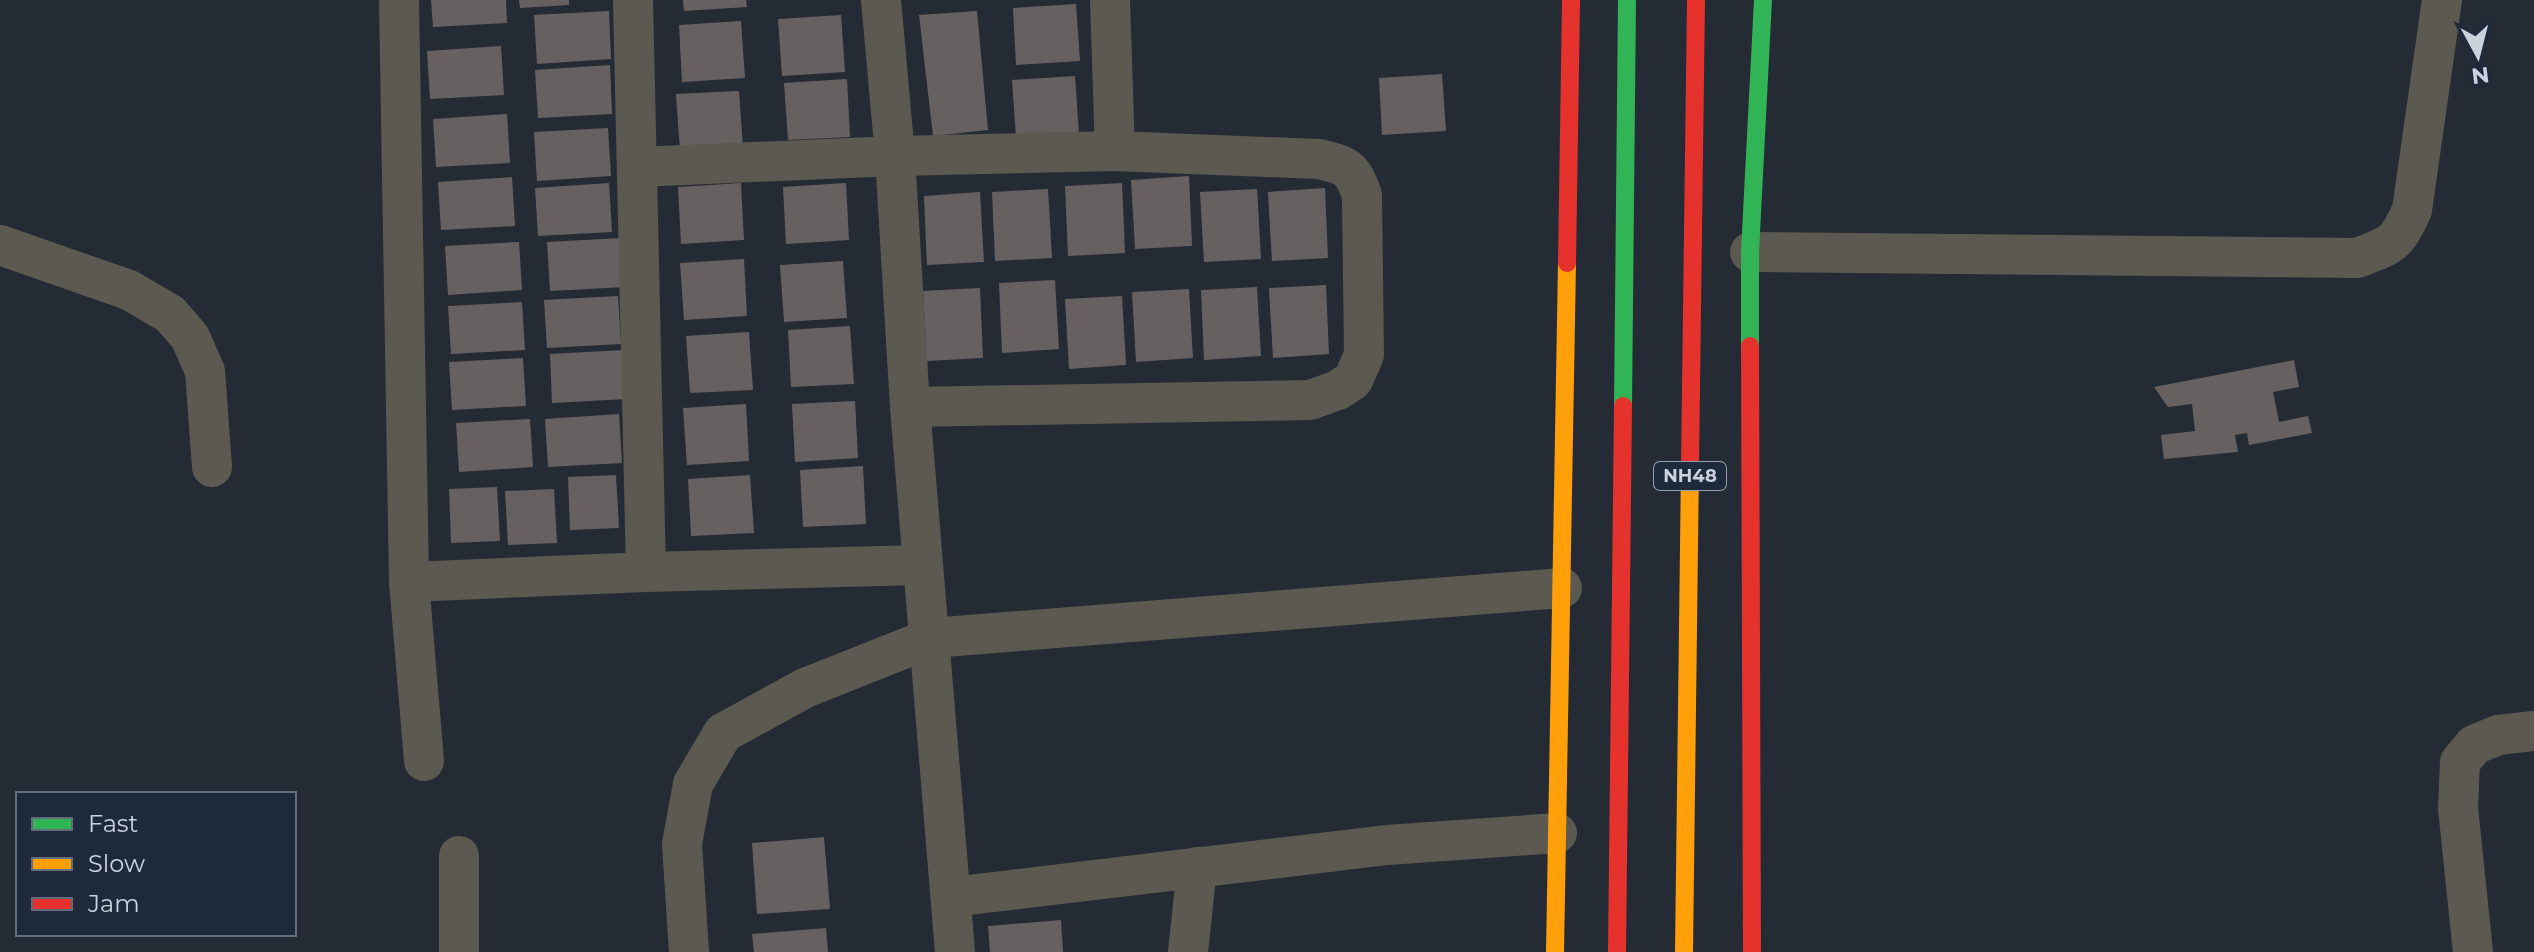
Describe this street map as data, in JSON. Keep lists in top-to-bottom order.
{
  "streets": {
    "highway": ["NH48"]
  },
  "legend": ["Fast", "Slow", "Jam"],
  "north": "bottom"
}
